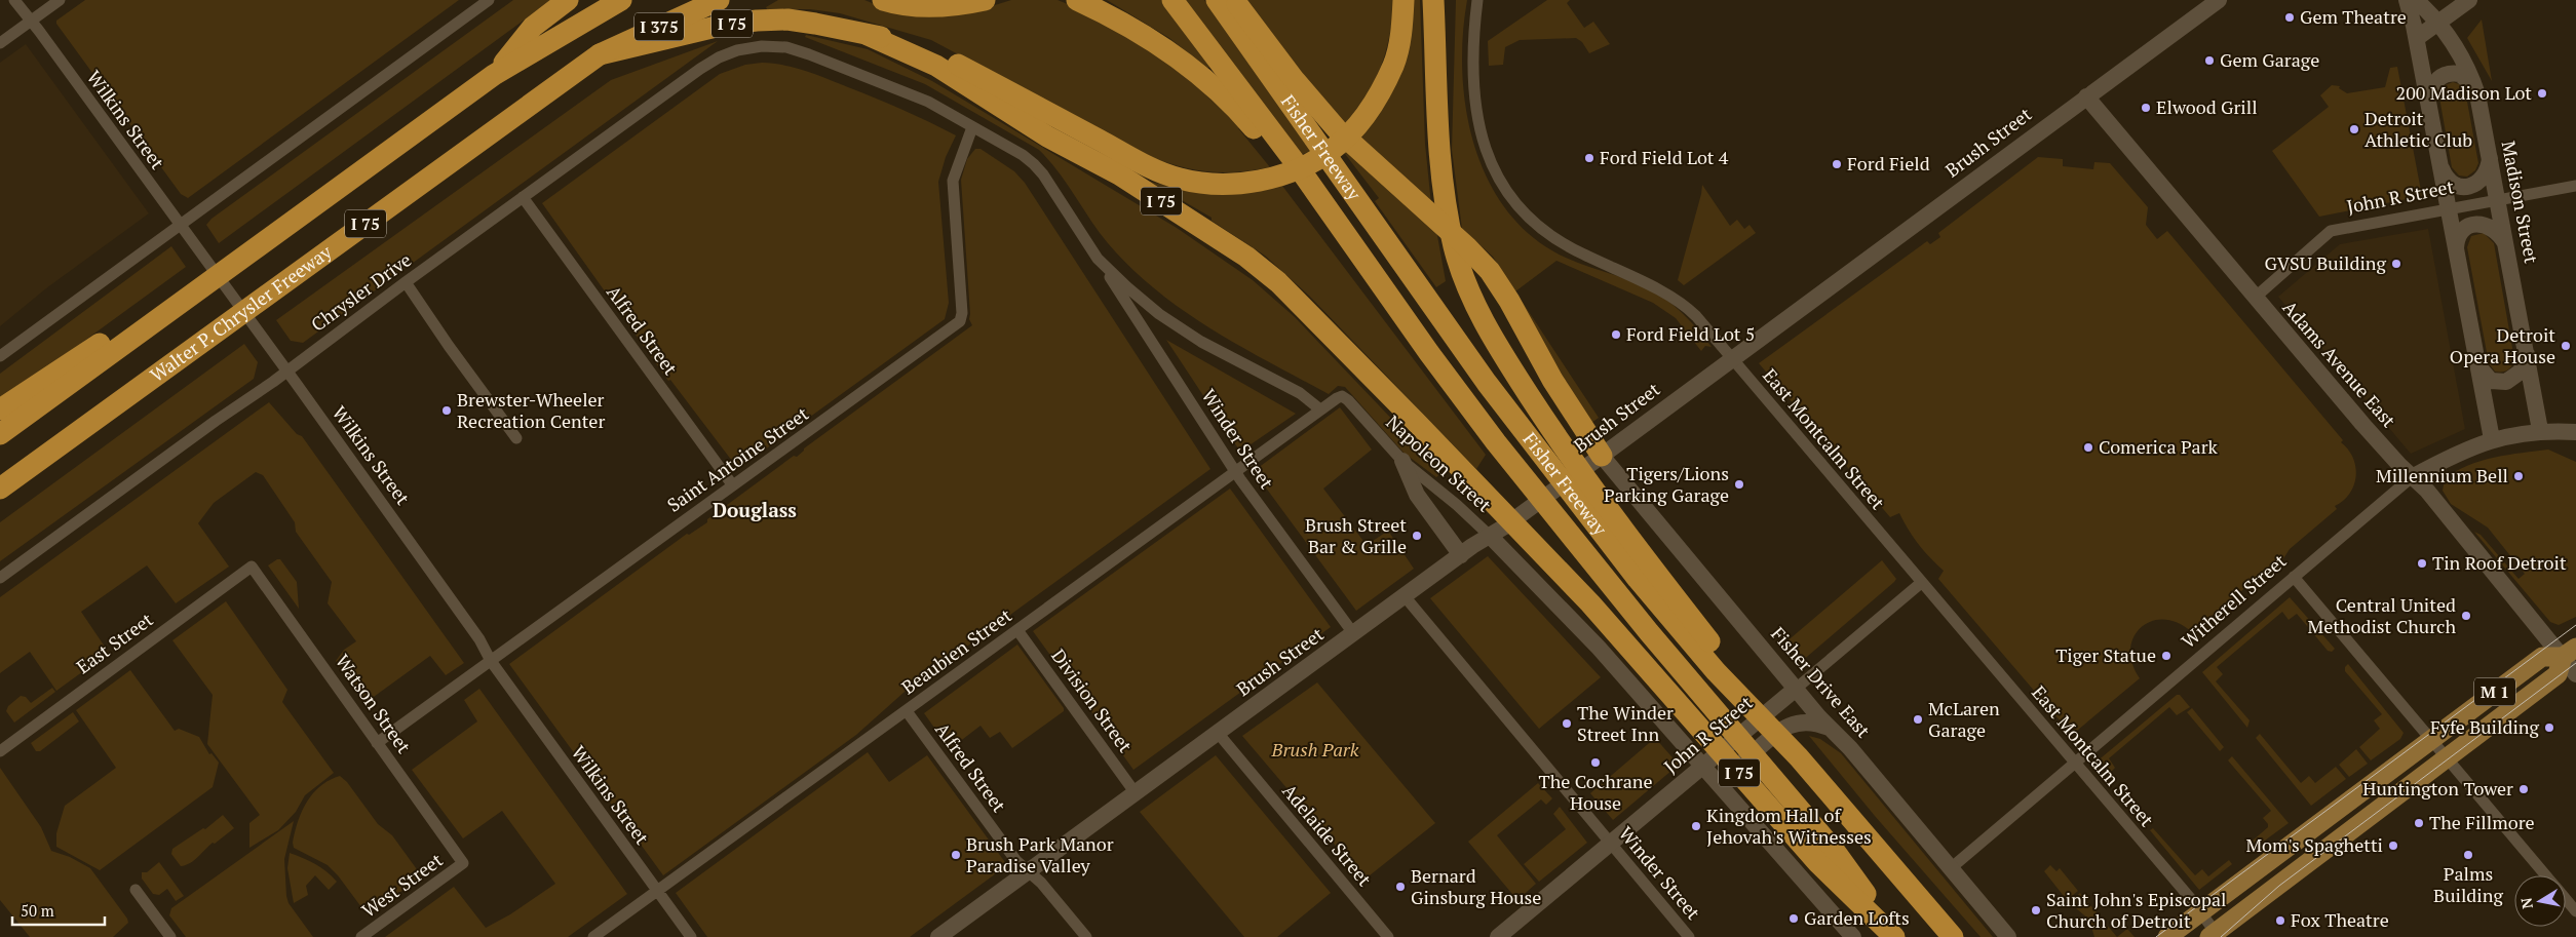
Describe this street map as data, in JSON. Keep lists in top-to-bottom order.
{
  "streets": {
    "highway": [
      "I 75",
      "I 375",
      "Fisher Freeway",
      "Walter P. Chrysler Freeway"
    ],
    "main road": ["M 1"],
    "street": [
      "Wilkins Street",
      "Brush Street",
      "John R Street",
      "Madison Street",
      "Chrysler Drive",
      "Alfred Street",
      "Adams Avenue East",
      "Winder Street",
      "East Montcalm Street",
      "Saint Antoine Street",
      "Napoleon Street",
      "Witherell Street",
      "East Street",
      "Beaubien Street",
      "Fisher Drive East",
      "Division Street",
      "Watson Street",
      "Adelaide Street",
      "West Street"
    ]
  },
  "crossings": [
    ["I 75", "Fisher Freeway"],
    ["I 75", "Walter P. Chrysler Freeway"],
    ["Wilkins Street", "Chrysler Drive"],
    ["Wilkins Street", "Saint Antoine Street"],
    ["Wilkins Street", "Beaubien Street"],
    ["Brush Street", "Alfred Street"],
    ["Brush Street", "Adams Avenue East"],
    ["Brush Street", "Winder Street"],
    ["Brush Street", "East Montcalm Street"],
    ["Brush Street", "Napoleon Street"],
    ["Brush Street", "Fisher Drive East"],
    ["Brush Street", "Division Street"],
    ["Brush Street", "Adelaide Street"],
    ["John R Street", "Madison Street"],
    ["John R Street", "Adams Avenue East"],
    ["John R Street", "Winder Street"],
    ["John R Street", "East Montcalm Street"],
    ["John R Street", "Fisher Drive East"],
    ["Madison Street", "Witherell Street"],
    ["Chrysler Drive", "Alfred Street"],
    ["Chrysler Drive", "Winder Street"],
    ["Chrysler Drive", "Saint Antoine Street"],
    ["Alfred Street", "Saint Antoine Street"],
    ["Alfred Street", "Beaubien Street"],
    ["Adams Avenue East", "Witherell Street"],
    ["Adams Avenue East", "M 1"],
    ["Winder Street", "Beaubien Street"],
    ["East Montcalm Street", "Witherell Street"],
    ["East Montcalm Street", "M 1"],
    ["Saint Antoine Street", "Watson Street"],
    ["Napoleon Street", "Beaubien Street"],
    ["Witherell Street", "Fisher Drive East"],
    ["East Street", "Watson Street"],
    ["Beaubien Street", "Division Street"],
    ["Watson Street", "West Street"]
  ],
  "districts": ["Douglass"],
  "parks": ["Brush Park"],
  "places": [
    "Gem Theatre",
    "Gem Garage",
    "200 Madison Lot",
    "Elwood Grill",
    "Detroit Athletic Club",
    "Ford Field Lot 4",
    "Ford Field",
    "GVSU Building",
    "Ford Field Lot 5",
    "Detroit Opera House",
    "Brewster-Wheeler Recreation Center",
    "Comerica Park",
    "Millennium Bell",
    "Tigers/Lions Parking Garage",
    "Brush Street Bar & Grille",
    "Tin Roof Detroit",
    "Central United Methodist Church",
    "Tiger Statue",
    "McLaren Garage",
    "The Winder Street Inn",
    "Fyfe Building",
    "The Cochrane House",
    "Huntington Tower",
    "The Fillmore",
    "Kingdom Hall of Jehovah's Witnesses",
    "Mom's Spaghetti",
    "Brush Park Manor Paradise Valley",
    "Palms Building",
    "Bernard Ginsburg House",
    "Saint John's Episcopal Church of Detroit",
    "Garden Lofts",
    "Fox Theatre"
  ],
  "scale_bar": "50 m",
  "north": "left"
}
